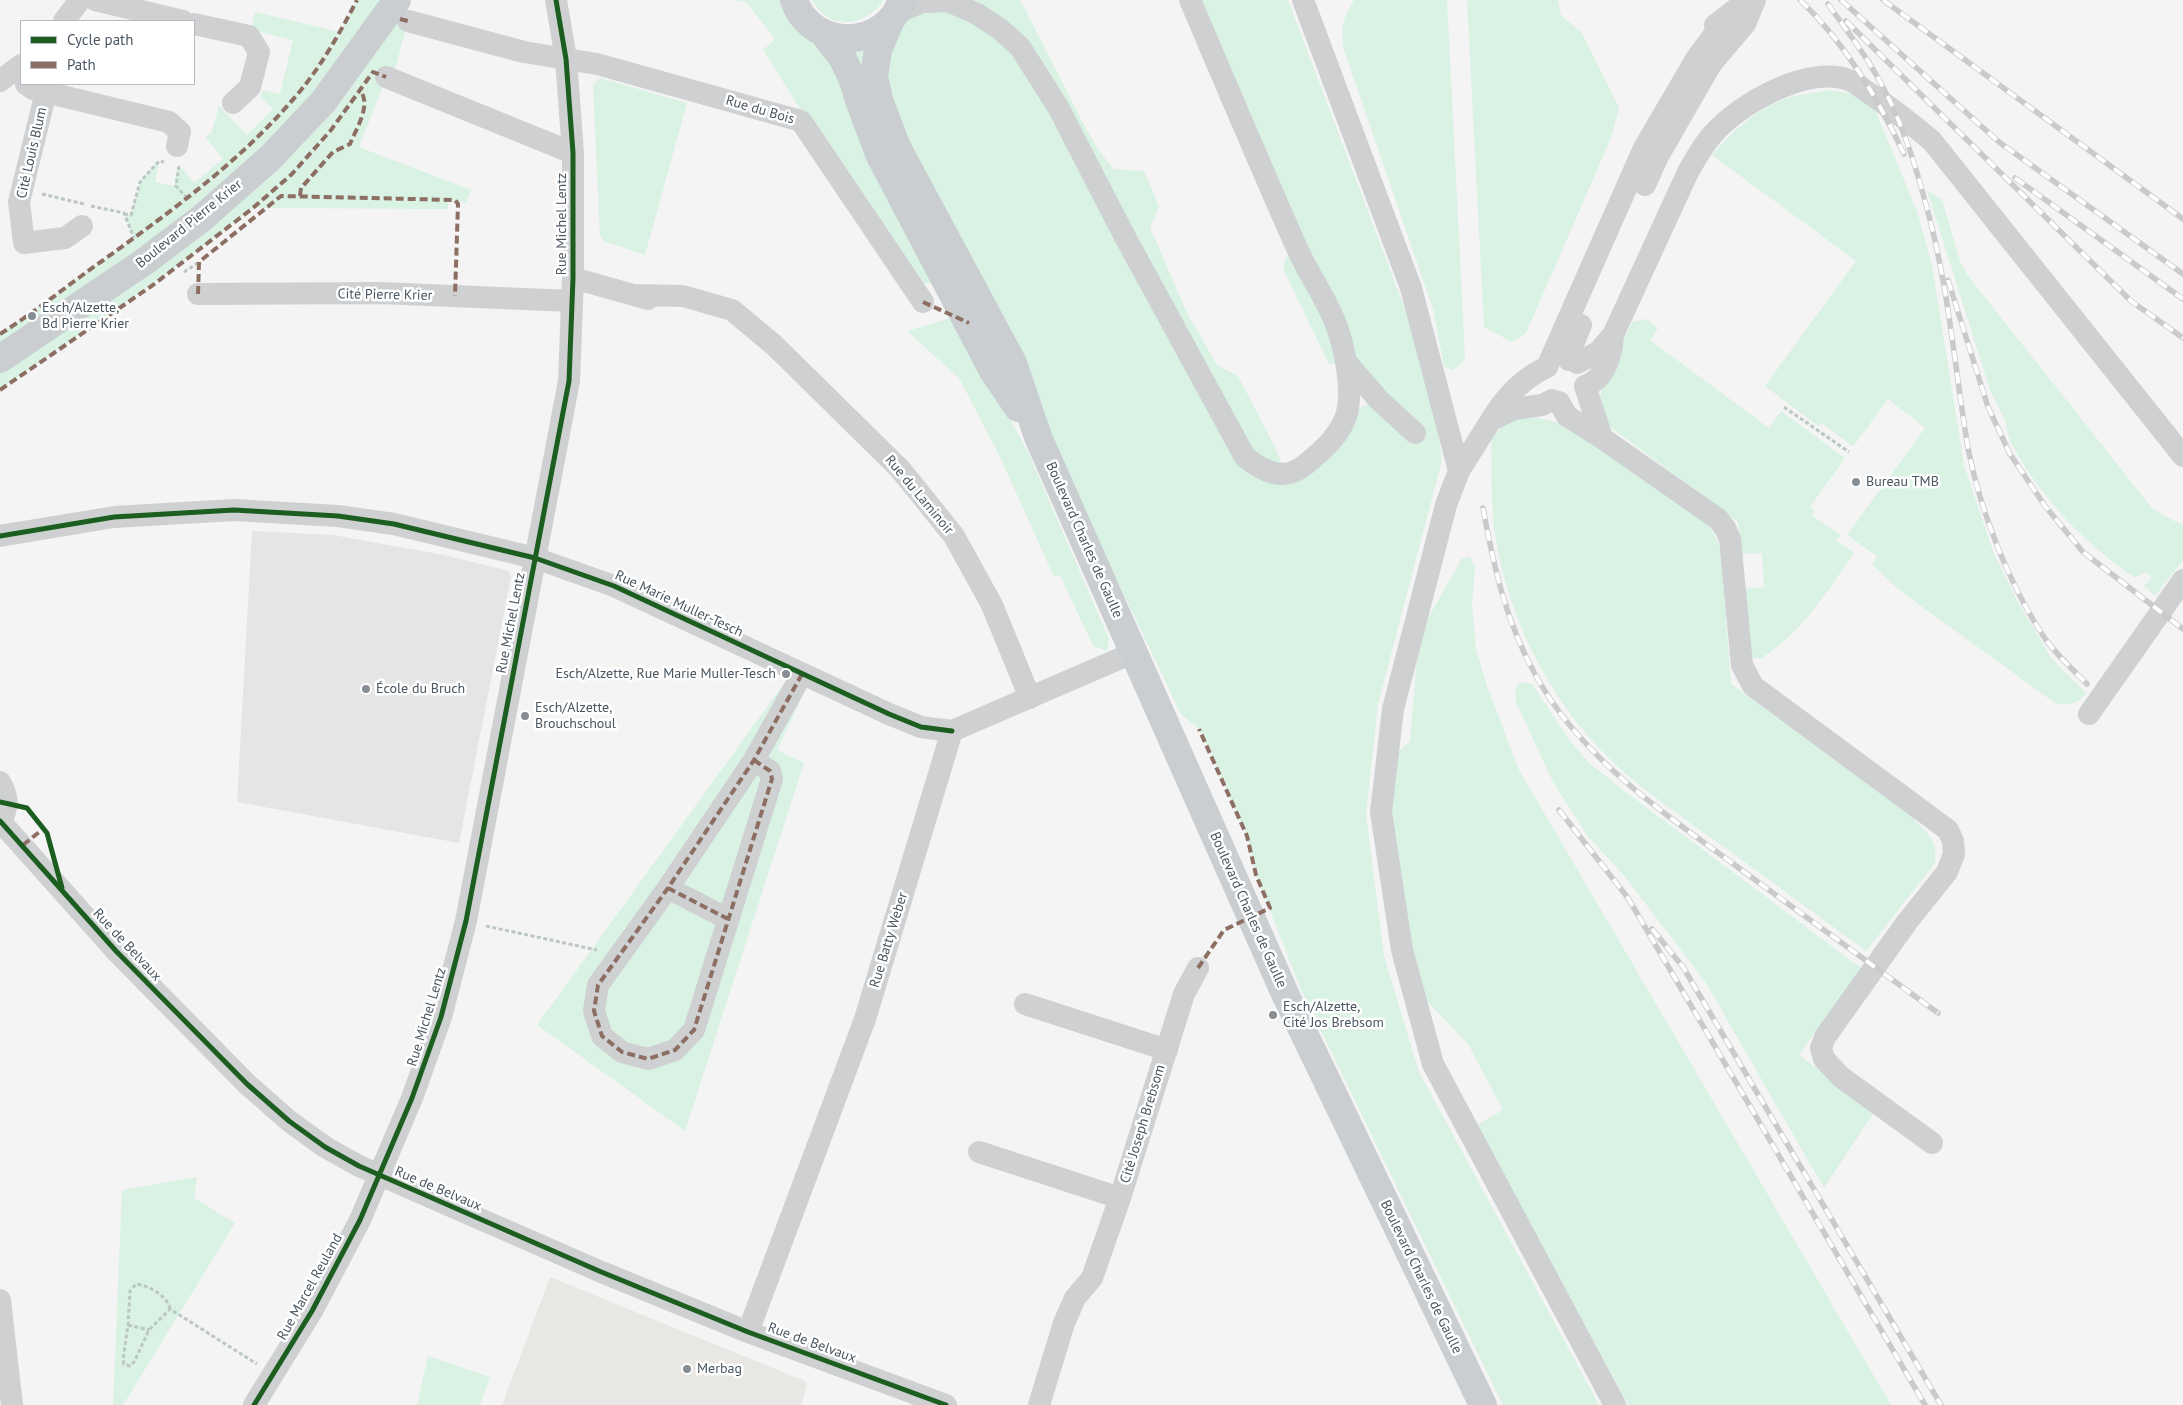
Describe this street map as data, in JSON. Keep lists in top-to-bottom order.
{
  "streets": {
    "main road": ["Boulevard Pierre Krier", "Boulevard Charles de Gaulle"],
    "street": [
      "Rue du Bois",
      "Cité Louis Blum",
      "Rue Michel Lentz",
      "Cité Pierre Krier",
      "Rue du Laminoir",
      "Rue Marie Muller-Tesch",
      "Rue Batty Weber",
      "Rue de Belvaux",
      "Cité Joseph Brebsom",
      "Rue Marcel Reuland"
    ]
  },
  "crossings": [
    ["Rue du Bois", "Rue Michel Lentz"],
    ["Rue Michel Lentz", "Cité Pierre Krier"],
    ["Rue Michel Lentz", "Rue du Laminoir"],
    ["Rue Michel Lentz", "Rue Marie Muller-Tesch"],
    ["Rue Michel Lentz", "Rue de Belvaux"],
    ["Rue Michel Lentz", "Rue Marcel Reuland"],
    ["Rue Marie Muller-Tesch", "Rue Batty Weber"],
    ["Rue Batty Weber", "Rue de Belvaux"],
    ["Rue de Belvaux", "Rue Marcel Reuland"]
  ],
  "places": [
    "Esch/Alzette, Bd Pierre Krier",
    "Bureau TMB",
    "Esch/Alzette, Rue Marie Muller-Tesch",
    "École du Bruch",
    "Esch/Alzette, Brouchschoul",
    "Esch/Alzette, Cité Jos Brebsom",
    "Merbag"
  ],
  "legend": ["Cycle path", "Path"]
}
